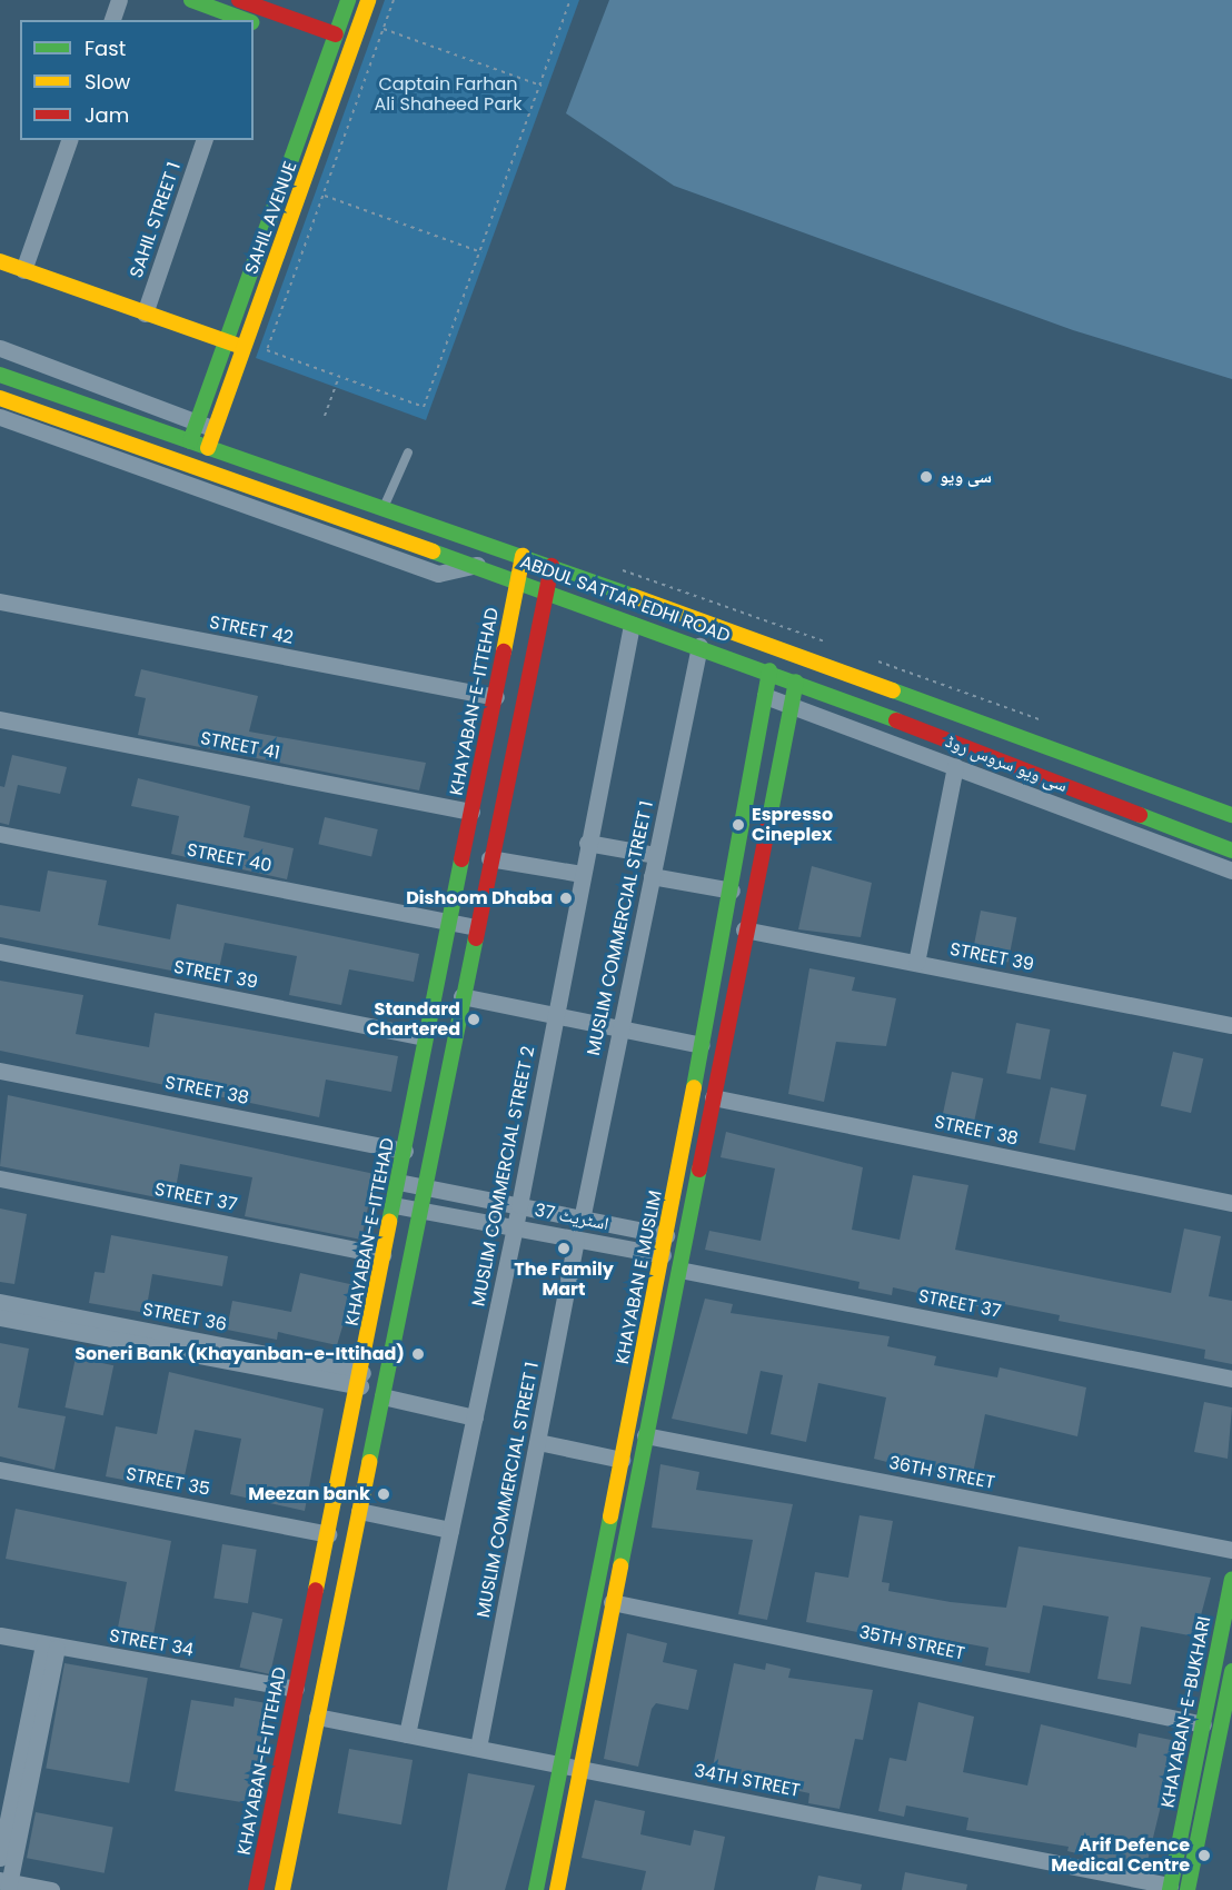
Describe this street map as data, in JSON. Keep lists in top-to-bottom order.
{
  "streets": {
    "main road": [
      "SAHIL AVENUE",
      "ABDUL SATTAR EDHI ROAD",
      "KHAYABAN-E-ITTEHAD",
      "KHAYABAN E MUSLIM",
      "KHAYABAN-E-BUKHARI"
    ],
    "street": [
      "SAHIL STREET 1",
      "STREET 42",
      "STREET 41",
      "سی ویو سروس روڈ",
      "STREET 40",
      "MUSLIM COMMERCIAL STREET 1",
      "STREET 39",
      "STREET 38",
      "MUSLIM COMMERCIAL STREET 2",
      "STREET 37",
      "اسٹریٹ 37",
      "STREET 36",
      "36TH STREET",
      "STREET 35",
      "STREET 34",
      "35TH STREET",
      "34TH STREET"
    ]
  },
  "crossings": [
    ["SAHIL AVENUE", "ABDUL SATTAR EDHI ROAD"],
    ["ABDUL SATTAR EDHI ROAD", "KHAYABAN-E-ITTEHAD"],
    ["ABDUL SATTAR EDHI ROAD", "MUSLIM COMMERCIAL STREET 1"],
    ["ABDUL SATTAR EDHI ROAD", "MUSLIM COMMERCIAL STREET 2"],
    ["ABDUL SATTAR EDHI ROAD", "KHAYABAN E MUSLIM"],
    ["STREET 42", "KHAYABAN-E-ITTEHAD"],
    ["KHAYABAN-E-ITTEHAD", "STREET 41"],
    ["KHAYABAN-E-ITTEHAD", "STREET 40"],
    ["KHAYABAN-E-ITTEHAD", "STREET 39"],
    ["KHAYABAN-E-ITTEHAD", "STREET 38"],
    ["KHAYABAN-E-ITTEHAD", "STREET 37"],
    ["KHAYABAN-E-ITTEHAD", "اسٹریٹ 37"],
    ["KHAYABAN-E-ITTEHAD", "STREET 36"],
    ["KHAYABAN-E-ITTEHAD", "STREET 35"],
    ["KHAYABAN-E-ITTEHAD", "STREET 34"],
    ["سی ویو سروس روڈ", "KHAYABAN E MUSLIM"],
    ["MUSLIM COMMERCIAL STREET 1", "اسٹریٹ 37"],
    ["MUSLIM COMMERCIAL STREET 1", "34TH STREET"],
    ["STREET 39", "KHAYABAN E MUSLIM"],
    ["STREET 38", "KHAYABAN E MUSLIM"],
    ["MUSLIM COMMERCIAL STREET 2", "اسٹریٹ 37"],
    ["MUSLIM COMMERCIAL STREET 2", "34TH STREET"],
    ["STREET 37", "KHAYABAN E MUSLIM"],
    ["اسٹریٹ 37", "KHAYABAN E MUSLIM"],
    ["KHAYABAN E MUSLIM", "36TH STREET"],
    ["KHAYABAN E MUSLIM", "35TH STREET"],
    ["KHAYABAN E MUSLIM", "34TH STREET"],
    ["35TH STREET", "KHAYABAN-E-BUKHARI"],
    ["KHAYABAN-E-BUKHARI", "34TH STREET"]
  ],
  "parks": ["Captain Farhan Ali Shaheed Park"],
  "places": [
    "سی ویو",
    "Espresso Cineplex",
    "Dishoom Dhaba",
    "Standard Chartered",
    "The Family Mart",
    "Soneri Bank (Khayanban-e-Ittihad)",
    "Meezan bank",
    "Arif Defence Medical Centre"
  ],
  "legend": ["Fast", "Slow", "Jam"]
}
